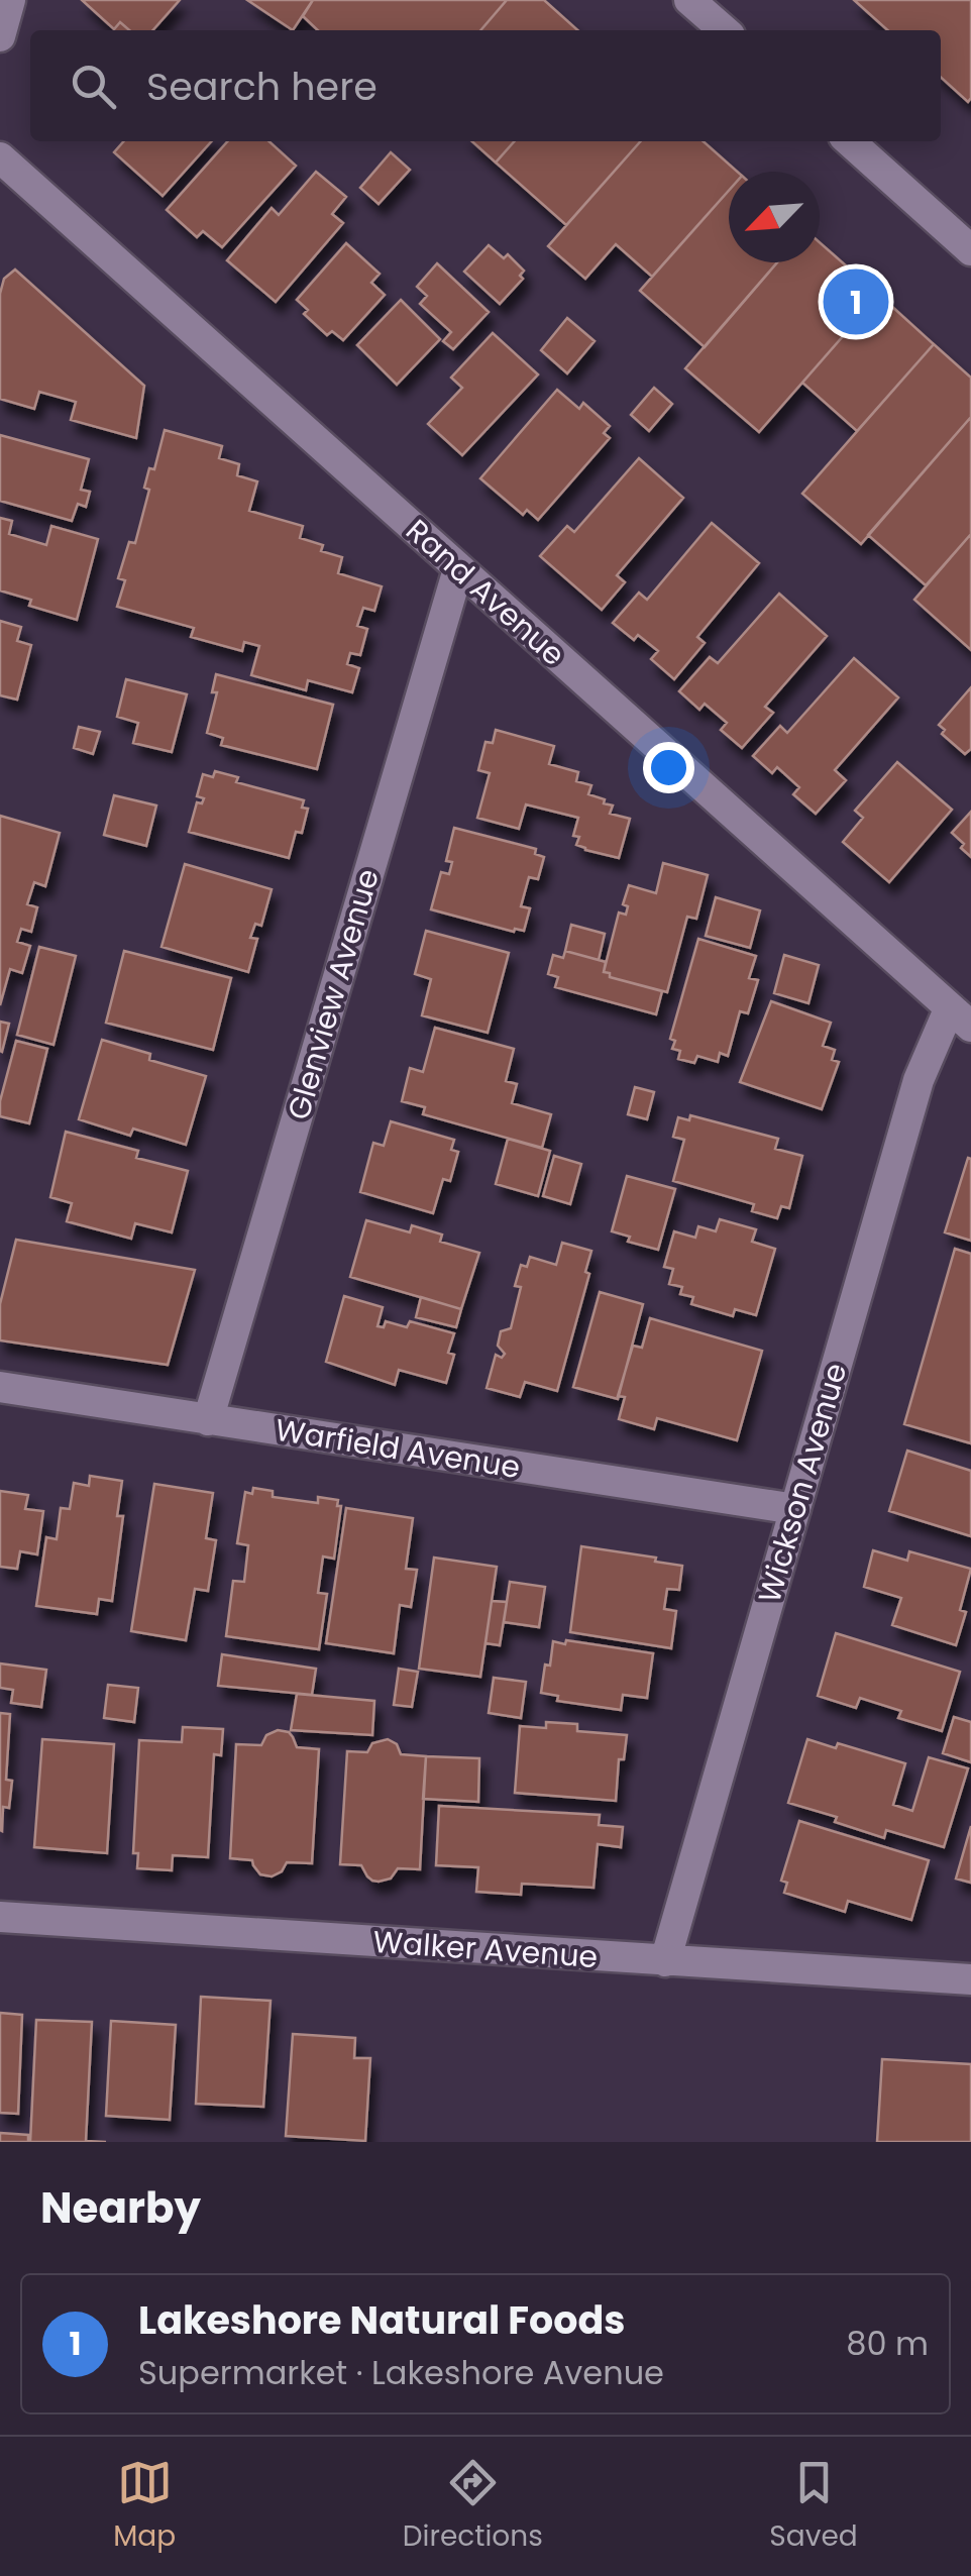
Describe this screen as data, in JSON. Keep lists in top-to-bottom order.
{
  "streets": {
    "street": [
      "Rand Avenue",
      "Glenview Avenue",
      "Warfield Avenue",
      "Wickson Avenue",
      "Walker Avenue"
    ]
  },
  "crossings": [
    ["Rand Avenue", "Glenview Avenue"],
    ["Rand Avenue", "Wickson Avenue"],
    ["Glenview Avenue", "Warfield Avenue"],
    ["Warfield Avenue", "Wickson Avenue"],
    ["Wickson Avenue", "Walker Avenue"]
  ],
  "north": "bottom left",
  "page": {
    "search": "Search here",
    "pins": "1",
    "heading": "Nearby",
    "list": [
      {
        "mark": "1",
        "name": "Lakeshore Natural Foods",
        "note": "Supermarket · Lakeshore Avenue",
        "value": "80 m"
      }
    ],
    "nav": ["Map", "Directions", "Saved"]
  }
}
